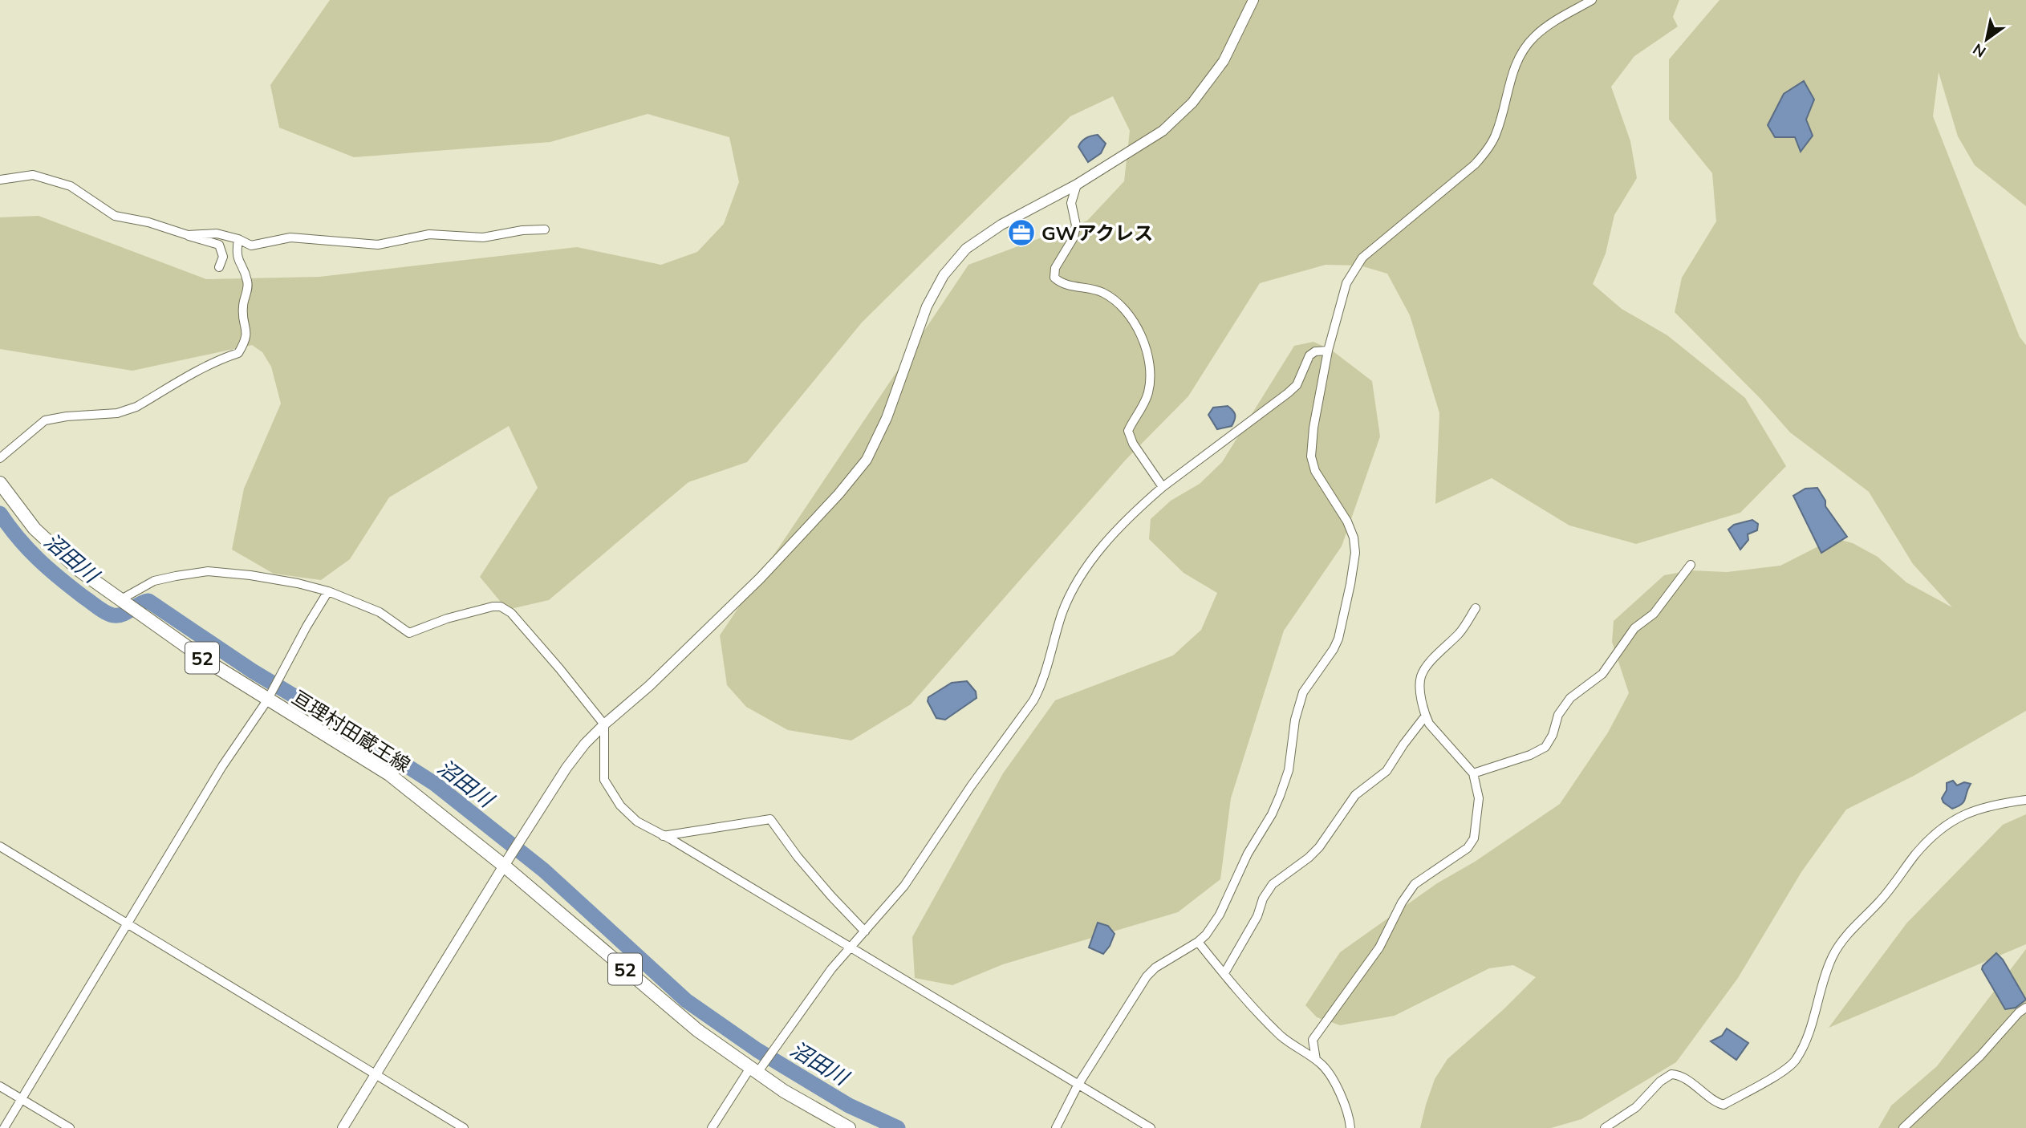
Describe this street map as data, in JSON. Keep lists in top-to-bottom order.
{
  "streets": {
    "main road": ["52", "亘理村田蔵王線"]
  },
  "water": ["沼田川"],
  "places": {
    "office": ["GWアクレス"]
  },
  "north": "bottom left"
}
